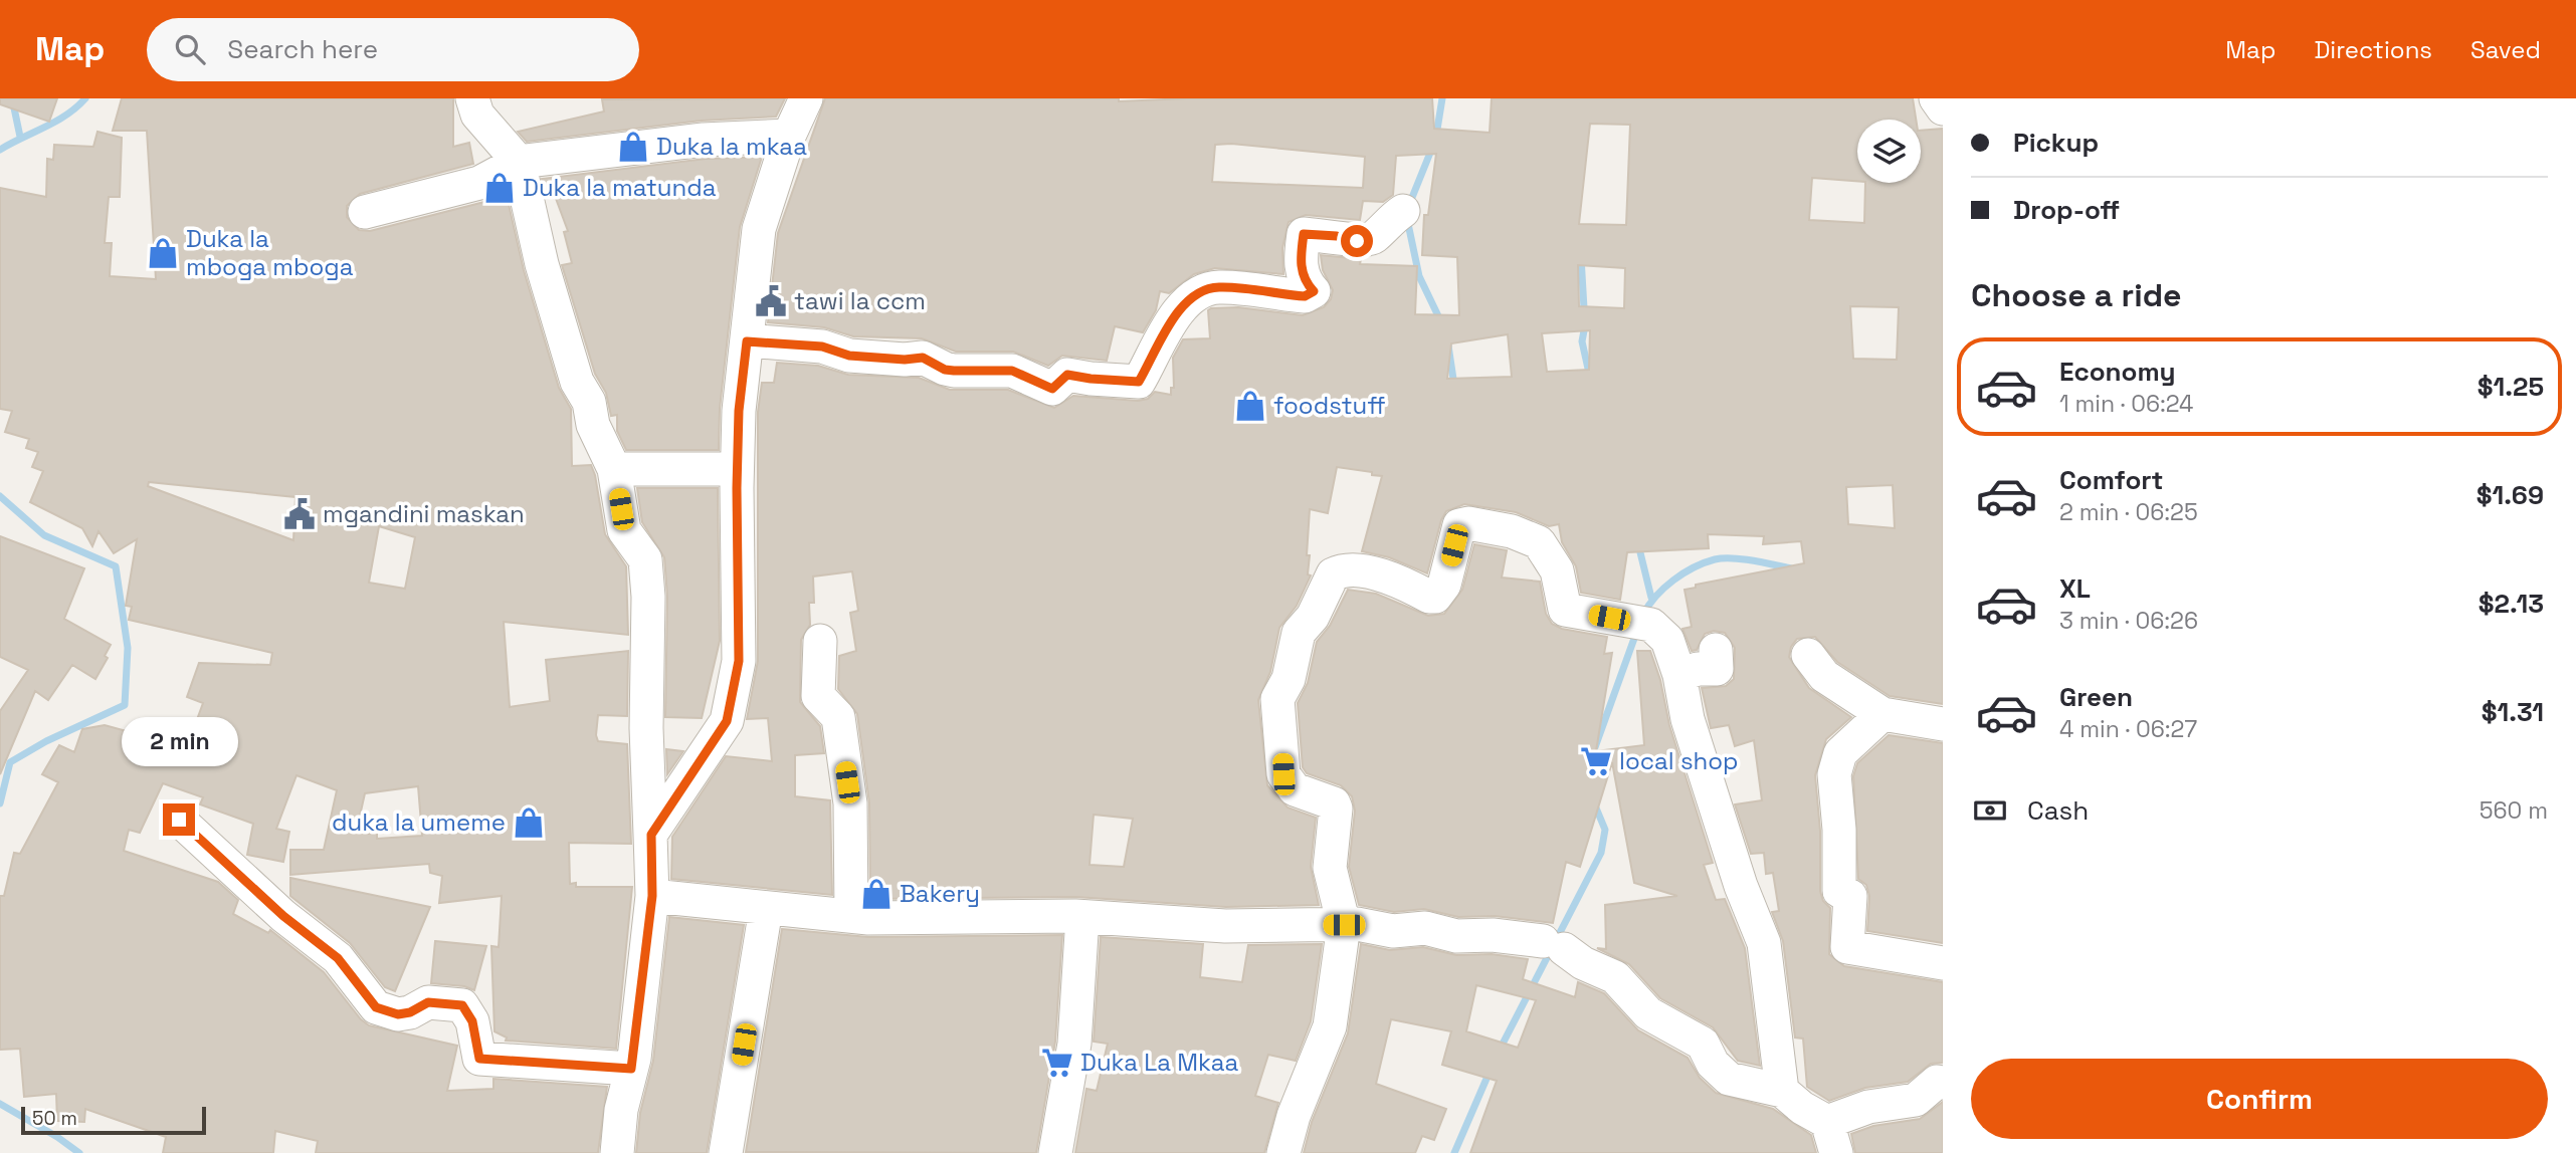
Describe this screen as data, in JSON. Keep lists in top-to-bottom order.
{
  "places": {
    "shop": [
      "Duka la mkaa",
      "Duka la matunda",
      "Duka la mboga mboga",
      "foodstuff",
      "duka la umeme",
      "Bakery"
    ],
    "public building": ["tawi la ccm", "mgandini maskan"],
    "supermarket": ["local shop", "Duka La Mkaa"]
  },
  "scale_bar": "50 m",
  "page": {
    "header": "Map",
    "search": "Search here",
    "nav": ["Map", "Directions", "Saved"],
    "banner": ["Pickup", "Drop-off"],
    "heading": "Choose a ride",
    "list": [
      {
        "name": "Economy",
        "note": "1 min · 06:24",
        "value": "$1.25"
      },
      {
        "name": "Comfort",
        "note": "2 min · 06:25",
        "value": "$1.69"
      },
      {
        "name": "XL",
        "note": "3 min · 06:26",
        "value": "$2.13"
      },
      {
        "name": "Green",
        "note": "4 min · 06:27",
        "value": "$1.31"
      }
    ],
    "bubble": "2 min",
    "pay": ["Cash", "560 m"],
    "buttons": "Confirm",
    "scale": "50 m"
  }
}
